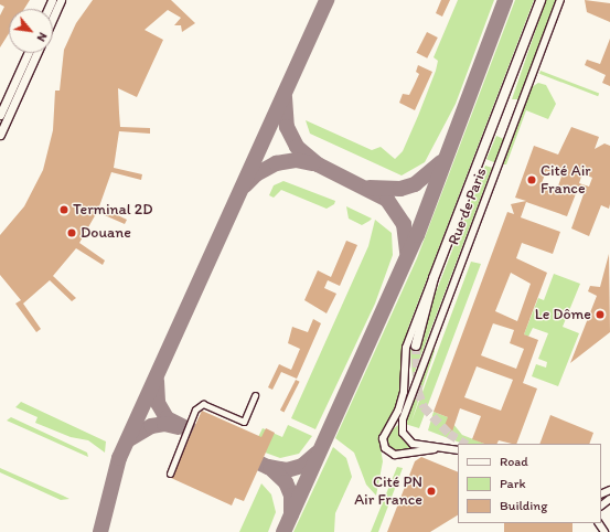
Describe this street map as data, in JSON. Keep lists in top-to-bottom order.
{
  "streets": {
    "street": ["Rue de Paris"]
  },
  "places": [
    "Cité Air France",
    "Terminal 2D",
    "Douane",
    "Le Dôme",
    "Cité PN Air France"
  ],
  "legend": ["Road", "Park", "Building"],
  "north": "bottom right"
}
